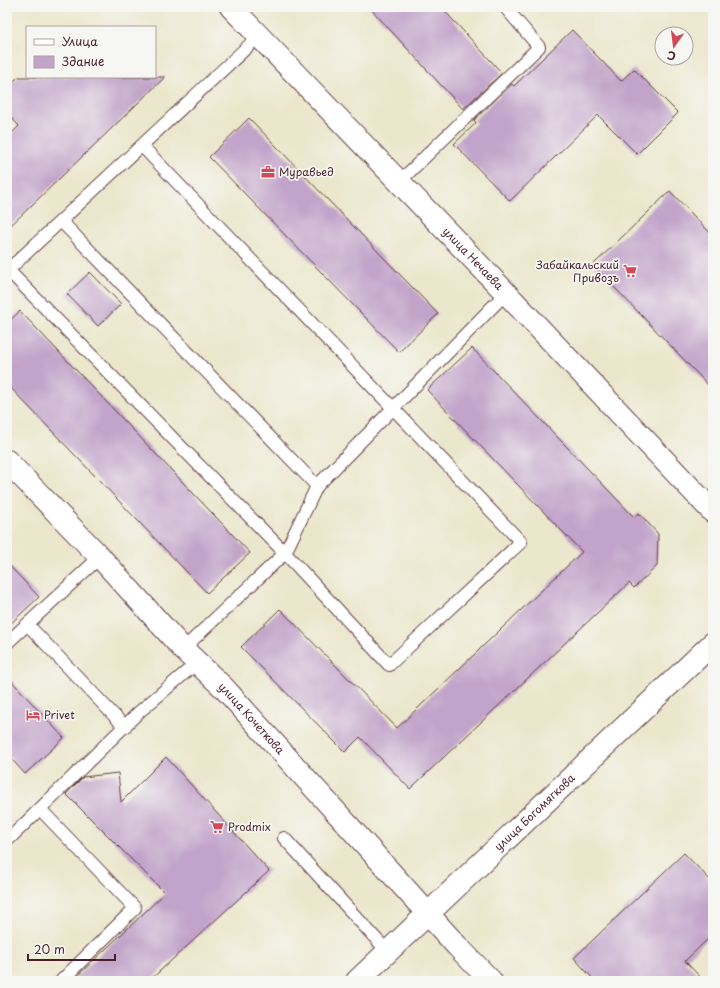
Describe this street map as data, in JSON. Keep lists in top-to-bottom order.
{
  "streets": {
    "street": ["улица Нечаева", "улица Кочеткова", "улица Богомягкова"]
  },
  "crossings": [
    ["улица Кочеткова", "улица Богомягкова"]
  ],
  "places": {
    "office": ["Муравьед"],
    "supermarket": ["Забайкальский Привозъ", "Prodmix"],
    "hotel": ["Privet"]
  },
  "legend": ["Улица", "Здание"],
  "scale_bar": "20 m",
  "north": "bottom"
}
